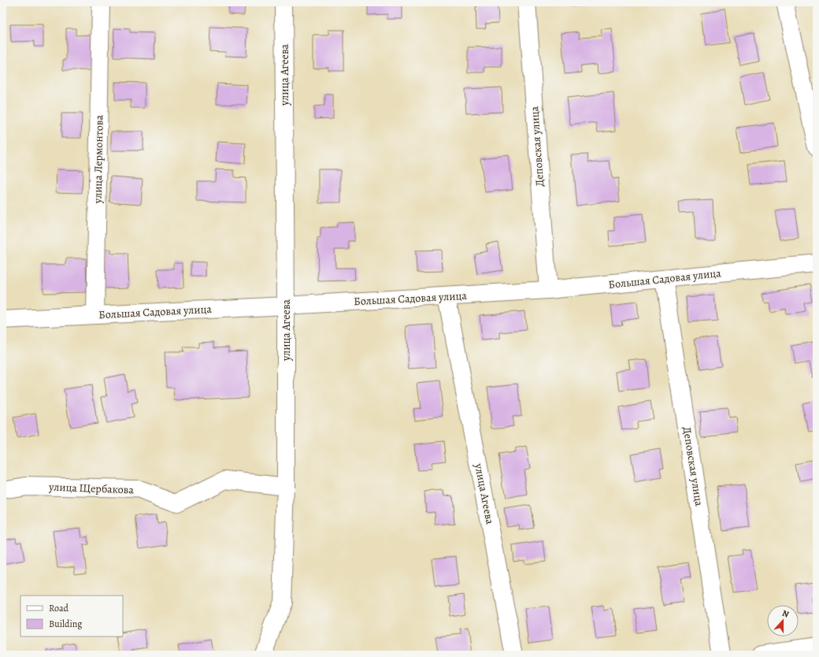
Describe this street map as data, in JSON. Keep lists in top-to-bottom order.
{
  "streets": {
    "street": [
      "улица Агеева",
      "Деповская улица",
      "улица Лермонтова",
      "Большая Садовая улица",
      "улица Щербакова"
    ]
  },
  "crossings": [
    ["улица Агеева", "Большая Садовая улица"],
    ["улица Агеева", "улица Щербакова"],
    ["Деповская улица", "Большая Садовая улица"],
    ["улица Лермонтова", "Большая Садовая улица"]
  ],
  "legend": ["Road", "Building"],
  "north": "top"
}
